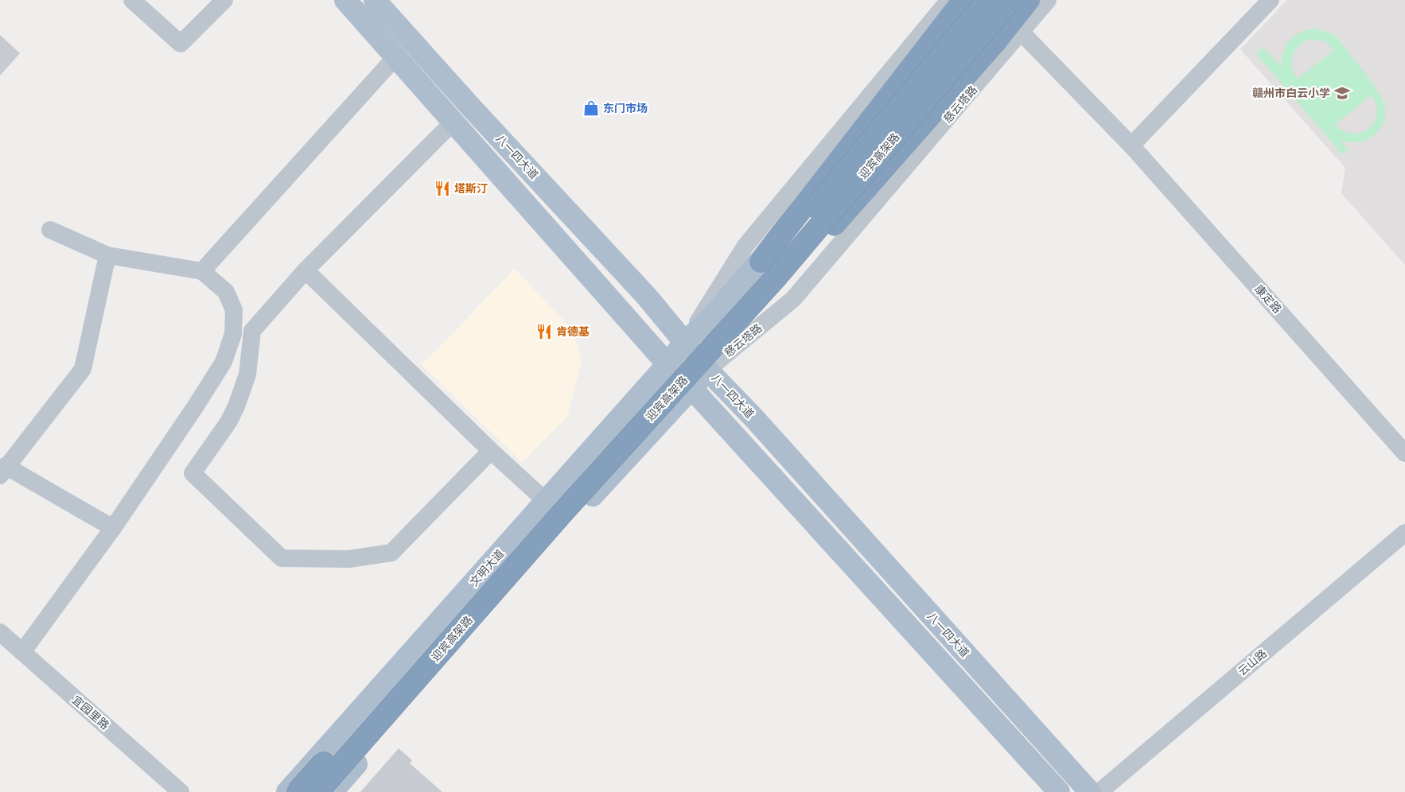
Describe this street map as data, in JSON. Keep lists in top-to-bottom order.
{
  "streets": {
    "highway": ["迎宾高架路"],
    "main road": ["慈云塔路", "八一四大道", "文明大道"],
    "street": ["康定路", "云山路", "宜园里路"]
  },
  "crossings": [
    ["慈云塔路", "八一四大道"],
    ["慈云塔路", "康定路"],
    ["八一四大道", "文明大道"]
  ],
  "places": {
    "school or university": ["赣州市白云小学"],
    "shop": ["东门市场"],
    "restaurant": ["塔斯汀", "肯德基"]
  }
}
